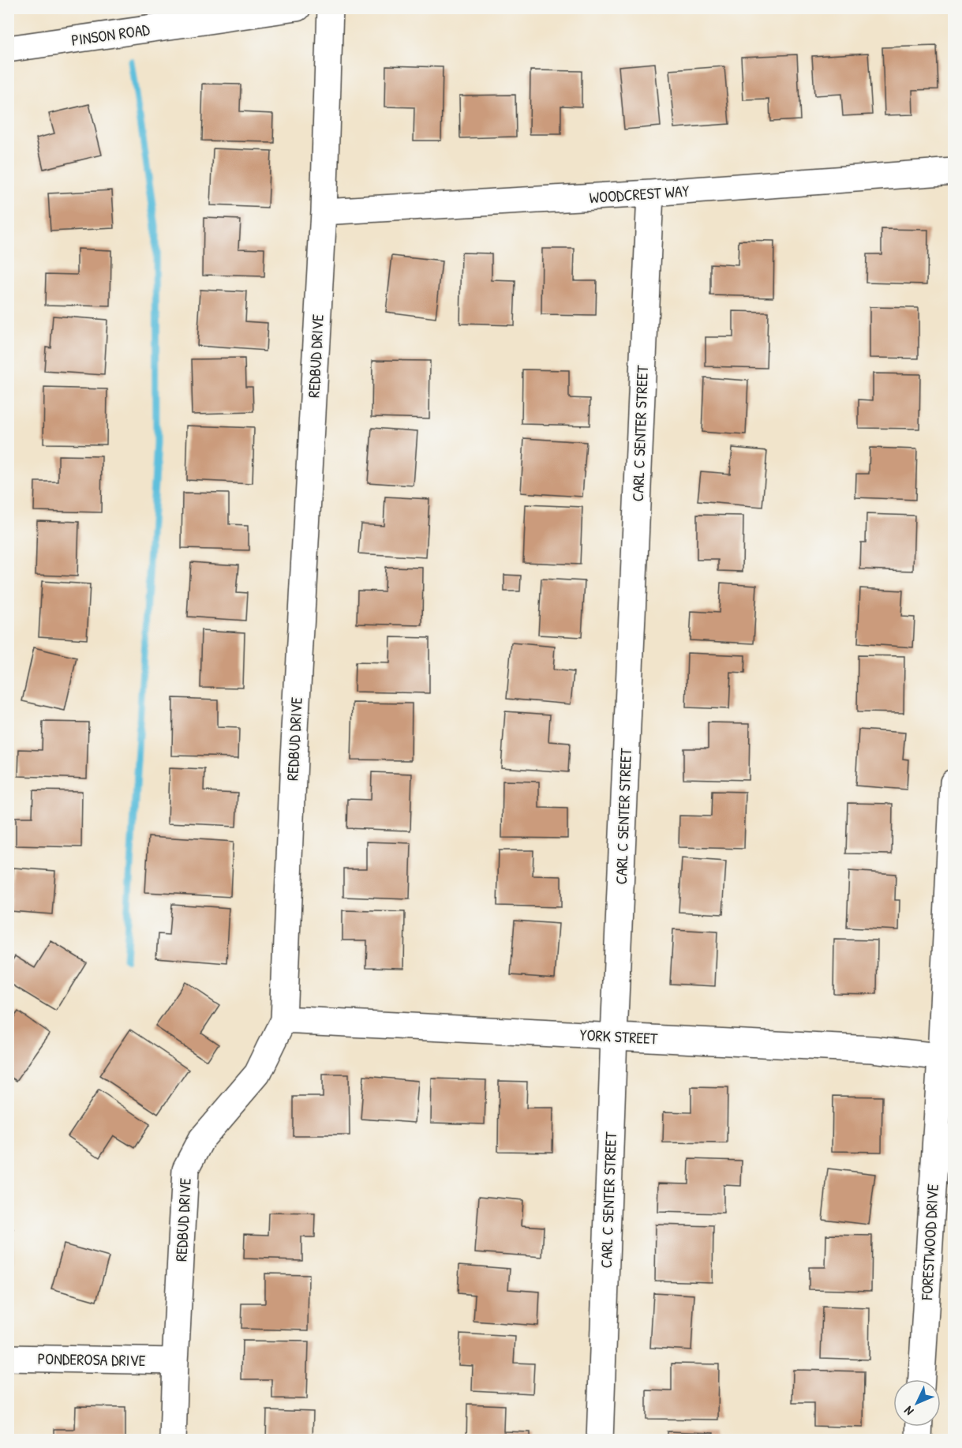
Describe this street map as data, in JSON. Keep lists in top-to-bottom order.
{
  "streets": {
    "street": [
      "PINSON ROAD",
      "WOODCREST WAY",
      "REDBUD DRIVE",
      "CARL C SENTER STREET",
      "YORK STREET",
      "FORESTWOOD DRIVE",
      "PONDEROSA DRIVE"
    ]
  },
  "crossings": [
    ["WOODCREST WAY", "REDBUD DRIVE"],
    ["WOODCREST WAY", "CARL C SENTER STREET"],
    ["REDBUD DRIVE", "YORK STREET"],
    ["REDBUD DRIVE", "PONDEROSA DRIVE"],
    ["CARL C SENTER STREET", "YORK STREET"],
    ["YORK STREET", "FORESTWOOD DRIVE"]
  ],
  "north": "bottom left"
}
